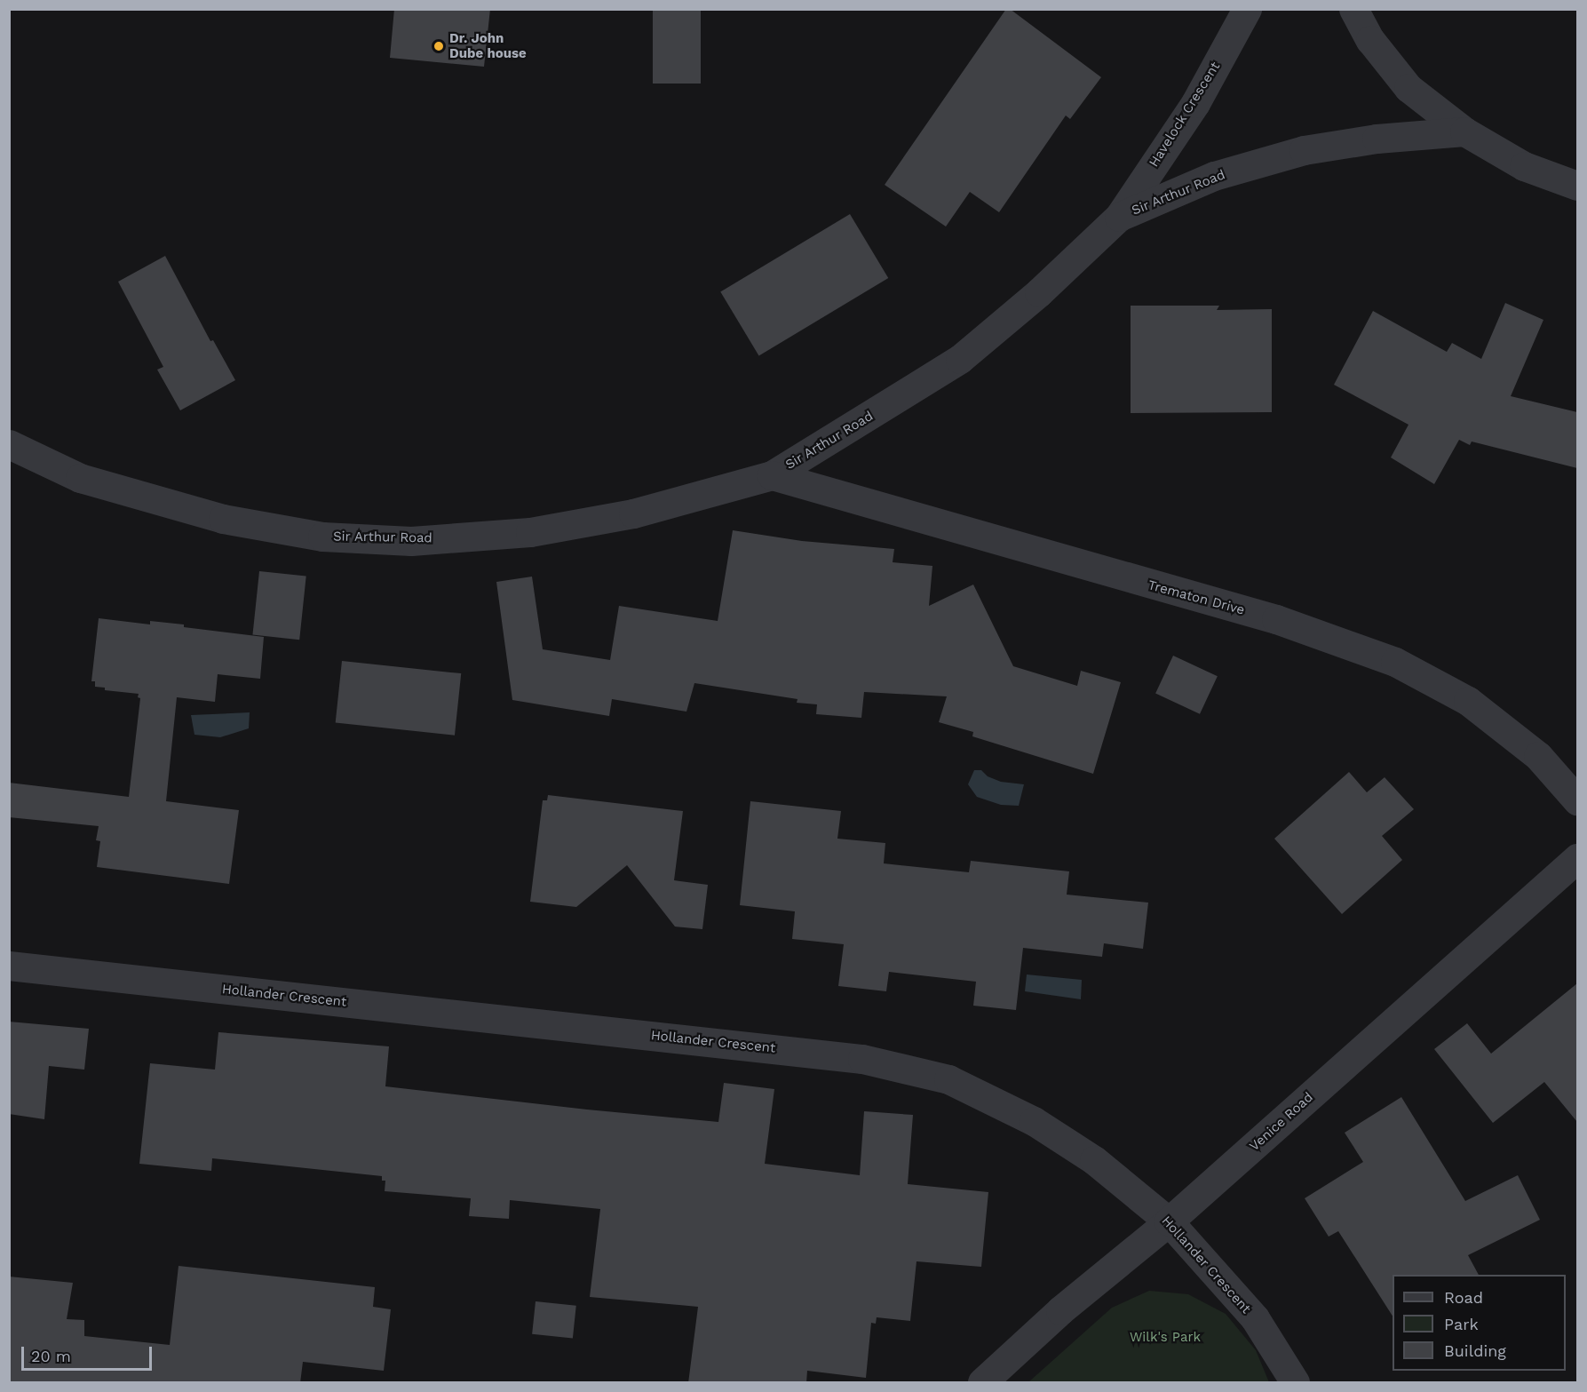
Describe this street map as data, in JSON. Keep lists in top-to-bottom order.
{
  "streets": {
    "street": [
      "Havelock Crescent",
      "Sir Arthur Road",
      "Trematon Drive",
      "Hollander Crescent",
      "Venice Road"
    ]
  },
  "crossings": [
    ["Havelock Crescent", "Sir Arthur Road"],
    ["Sir Arthur Road", "Trematon Drive"],
    ["Hollander Crescent", "Venice Road"]
  ],
  "parks": ["Wilk's Park"],
  "places": ["Dr. John Dube house"],
  "legend": ["Road", "Park", "Building"],
  "scale_bar": "20 m"
}
